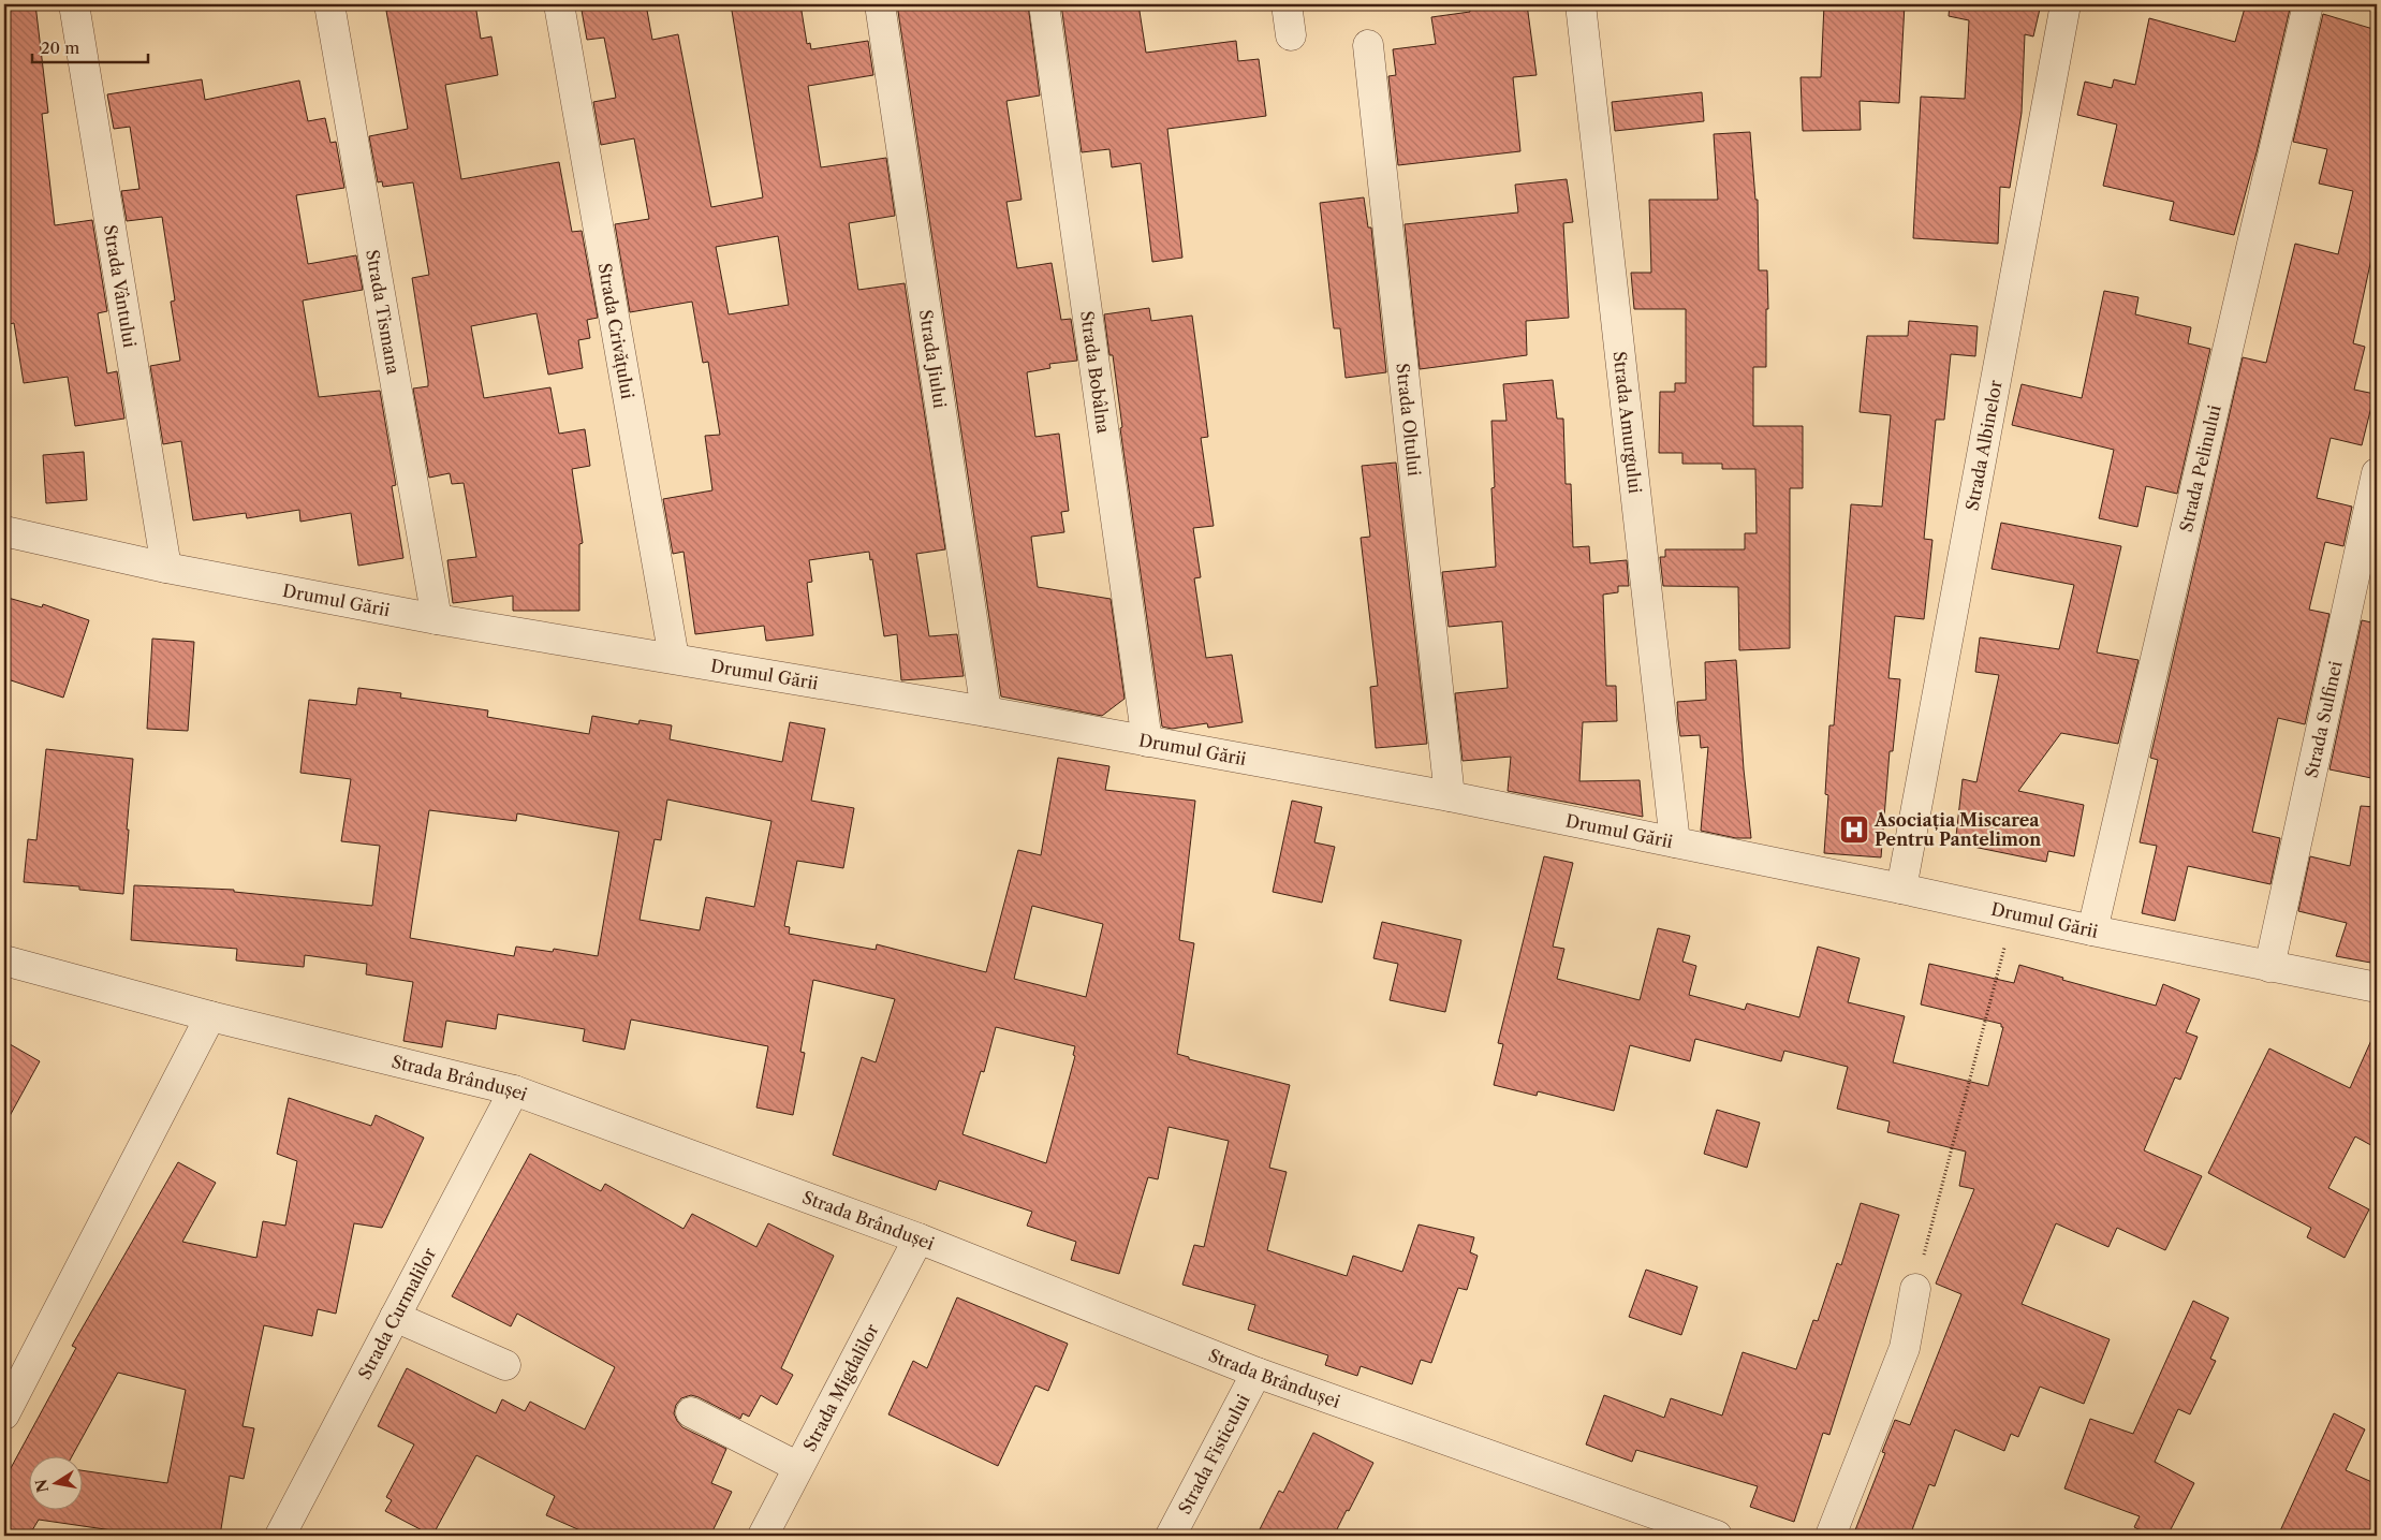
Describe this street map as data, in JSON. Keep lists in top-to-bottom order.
{
  "streets": {
    "street": [
      "Strada Vântului",
      "Strada Tismana",
      "Strada Crivățului",
      "Strada Jiului",
      "Strada Bobâlna",
      "Strada Oltului",
      "Strada Amurgului",
      "Strada Albinelor",
      "Strada Pelinului",
      "Drumul Gării",
      "Strada Sulfinei",
      "Strada Brândușei",
      "Strada Curmalilor",
      "Strada Migdalilor",
      "Strada Fisticului"
    ]
  },
  "crossings": [
    ["Strada Vântului", "Drumul Gării"],
    ["Strada Tismana", "Drumul Gării"],
    ["Strada Crivățului", "Drumul Gării"],
    ["Strada Jiului", "Drumul Gării"],
    ["Strada Bobâlna", "Drumul Gării"],
    ["Strada Oltului", "Drumul Gării"],
    ["Strada Amurgului", "Drumul Gării"],
    ["Strada Albinelor", "Drumul Gării"],
    ["Strada Pelinului", "Drumul Gării"],
    ["Drumul Gării", "Strada Sulfinei"],
    ["Strada Brândușei", "Strada Curmalilor"],
    ["Strada Brândușei", "Strada Migdalilor"],
    ["Strada Brândușei", "Strada Fisticului"]
  ],
  "places": {
    "hospital": ["Asociația Miscarea Pentru Pantelimon"]
  },
  "scale_bar": "20 m",
  "north": "left"
}
